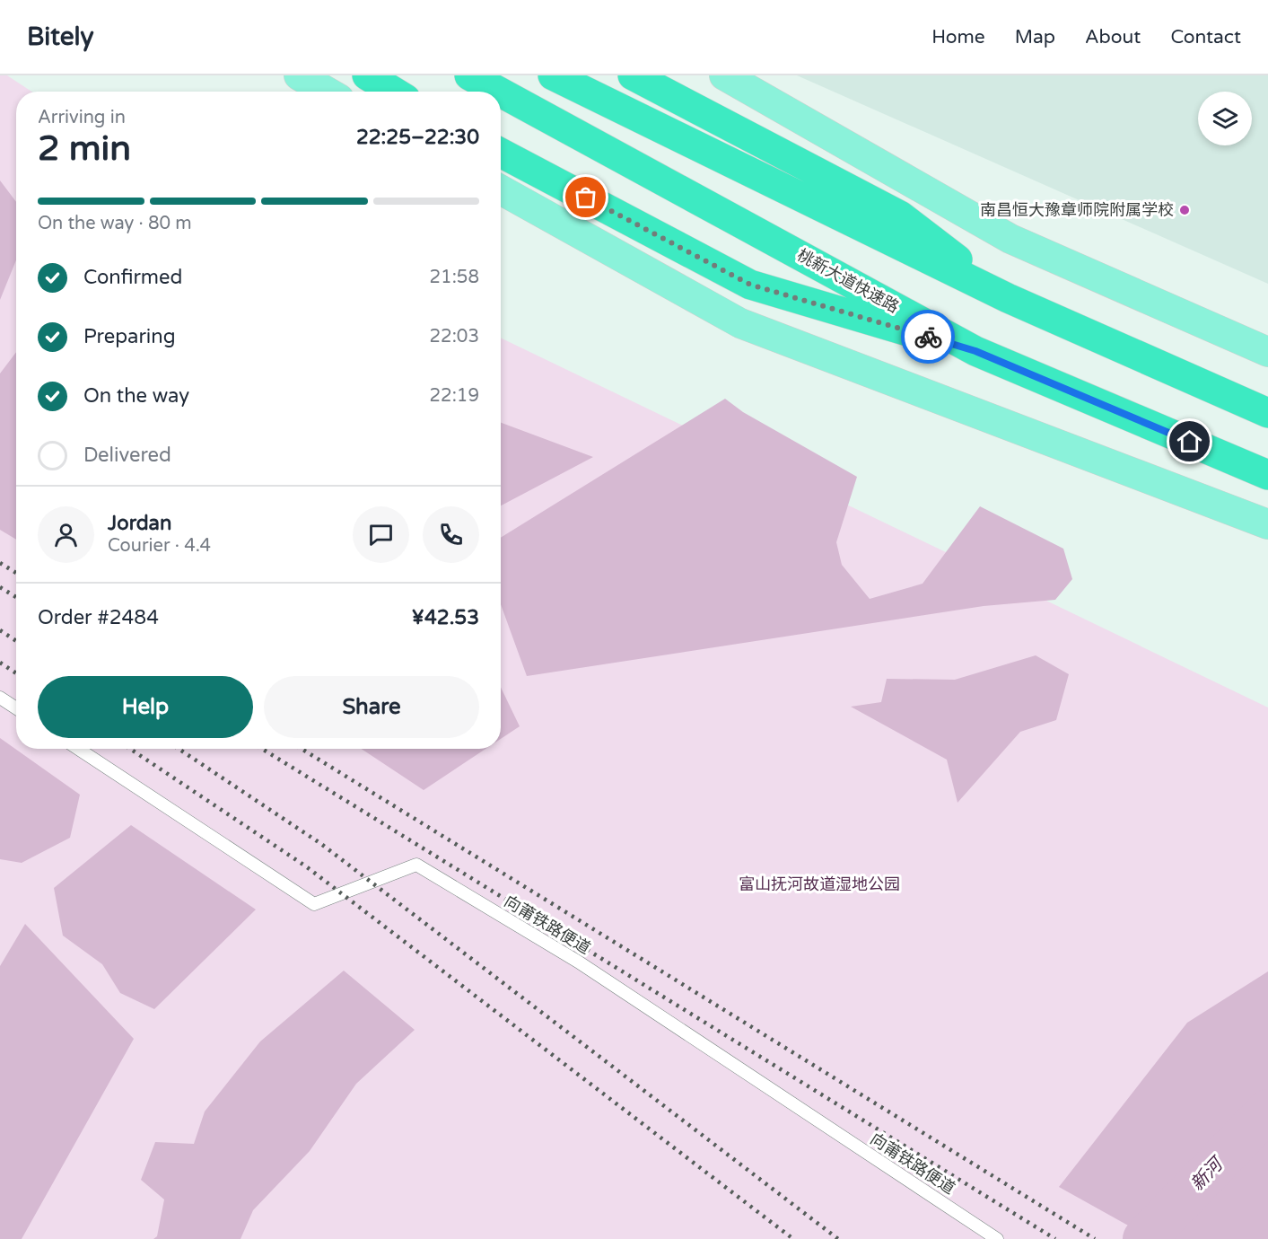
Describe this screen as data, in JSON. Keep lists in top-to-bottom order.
{
  "streets": {
    "highway": ["桃新大道快速路"],
    "lane": ["向莆铁路便道"]
  },
  "water": ["新河"],
  "parks": ["富山抚河故道湿地公园"],
  "places": ["南昌恒大豫章师院附属学校"],
  "page": {
    "header": "Bitely",
    "nav": [
      "Home",
      "Map",
      "About",
      "Contact"
    ],
    "heading": ["2 min", "Arriving in", "22:25–22:30"],
    "panel": [
      "Jordan",
      "Courier · 4.4",
      "Order #2484",
      "¥42.53"
    ],
    "bar": "On the way · 80 m",
    "list": [
      ["Confirmed", "21:58"],
      ["Preparing", "22:03"],
      ["On the way", "22:19"],
      "Delivered"
    ],
    "buttons": ["Help", "Share"]
  }
}
